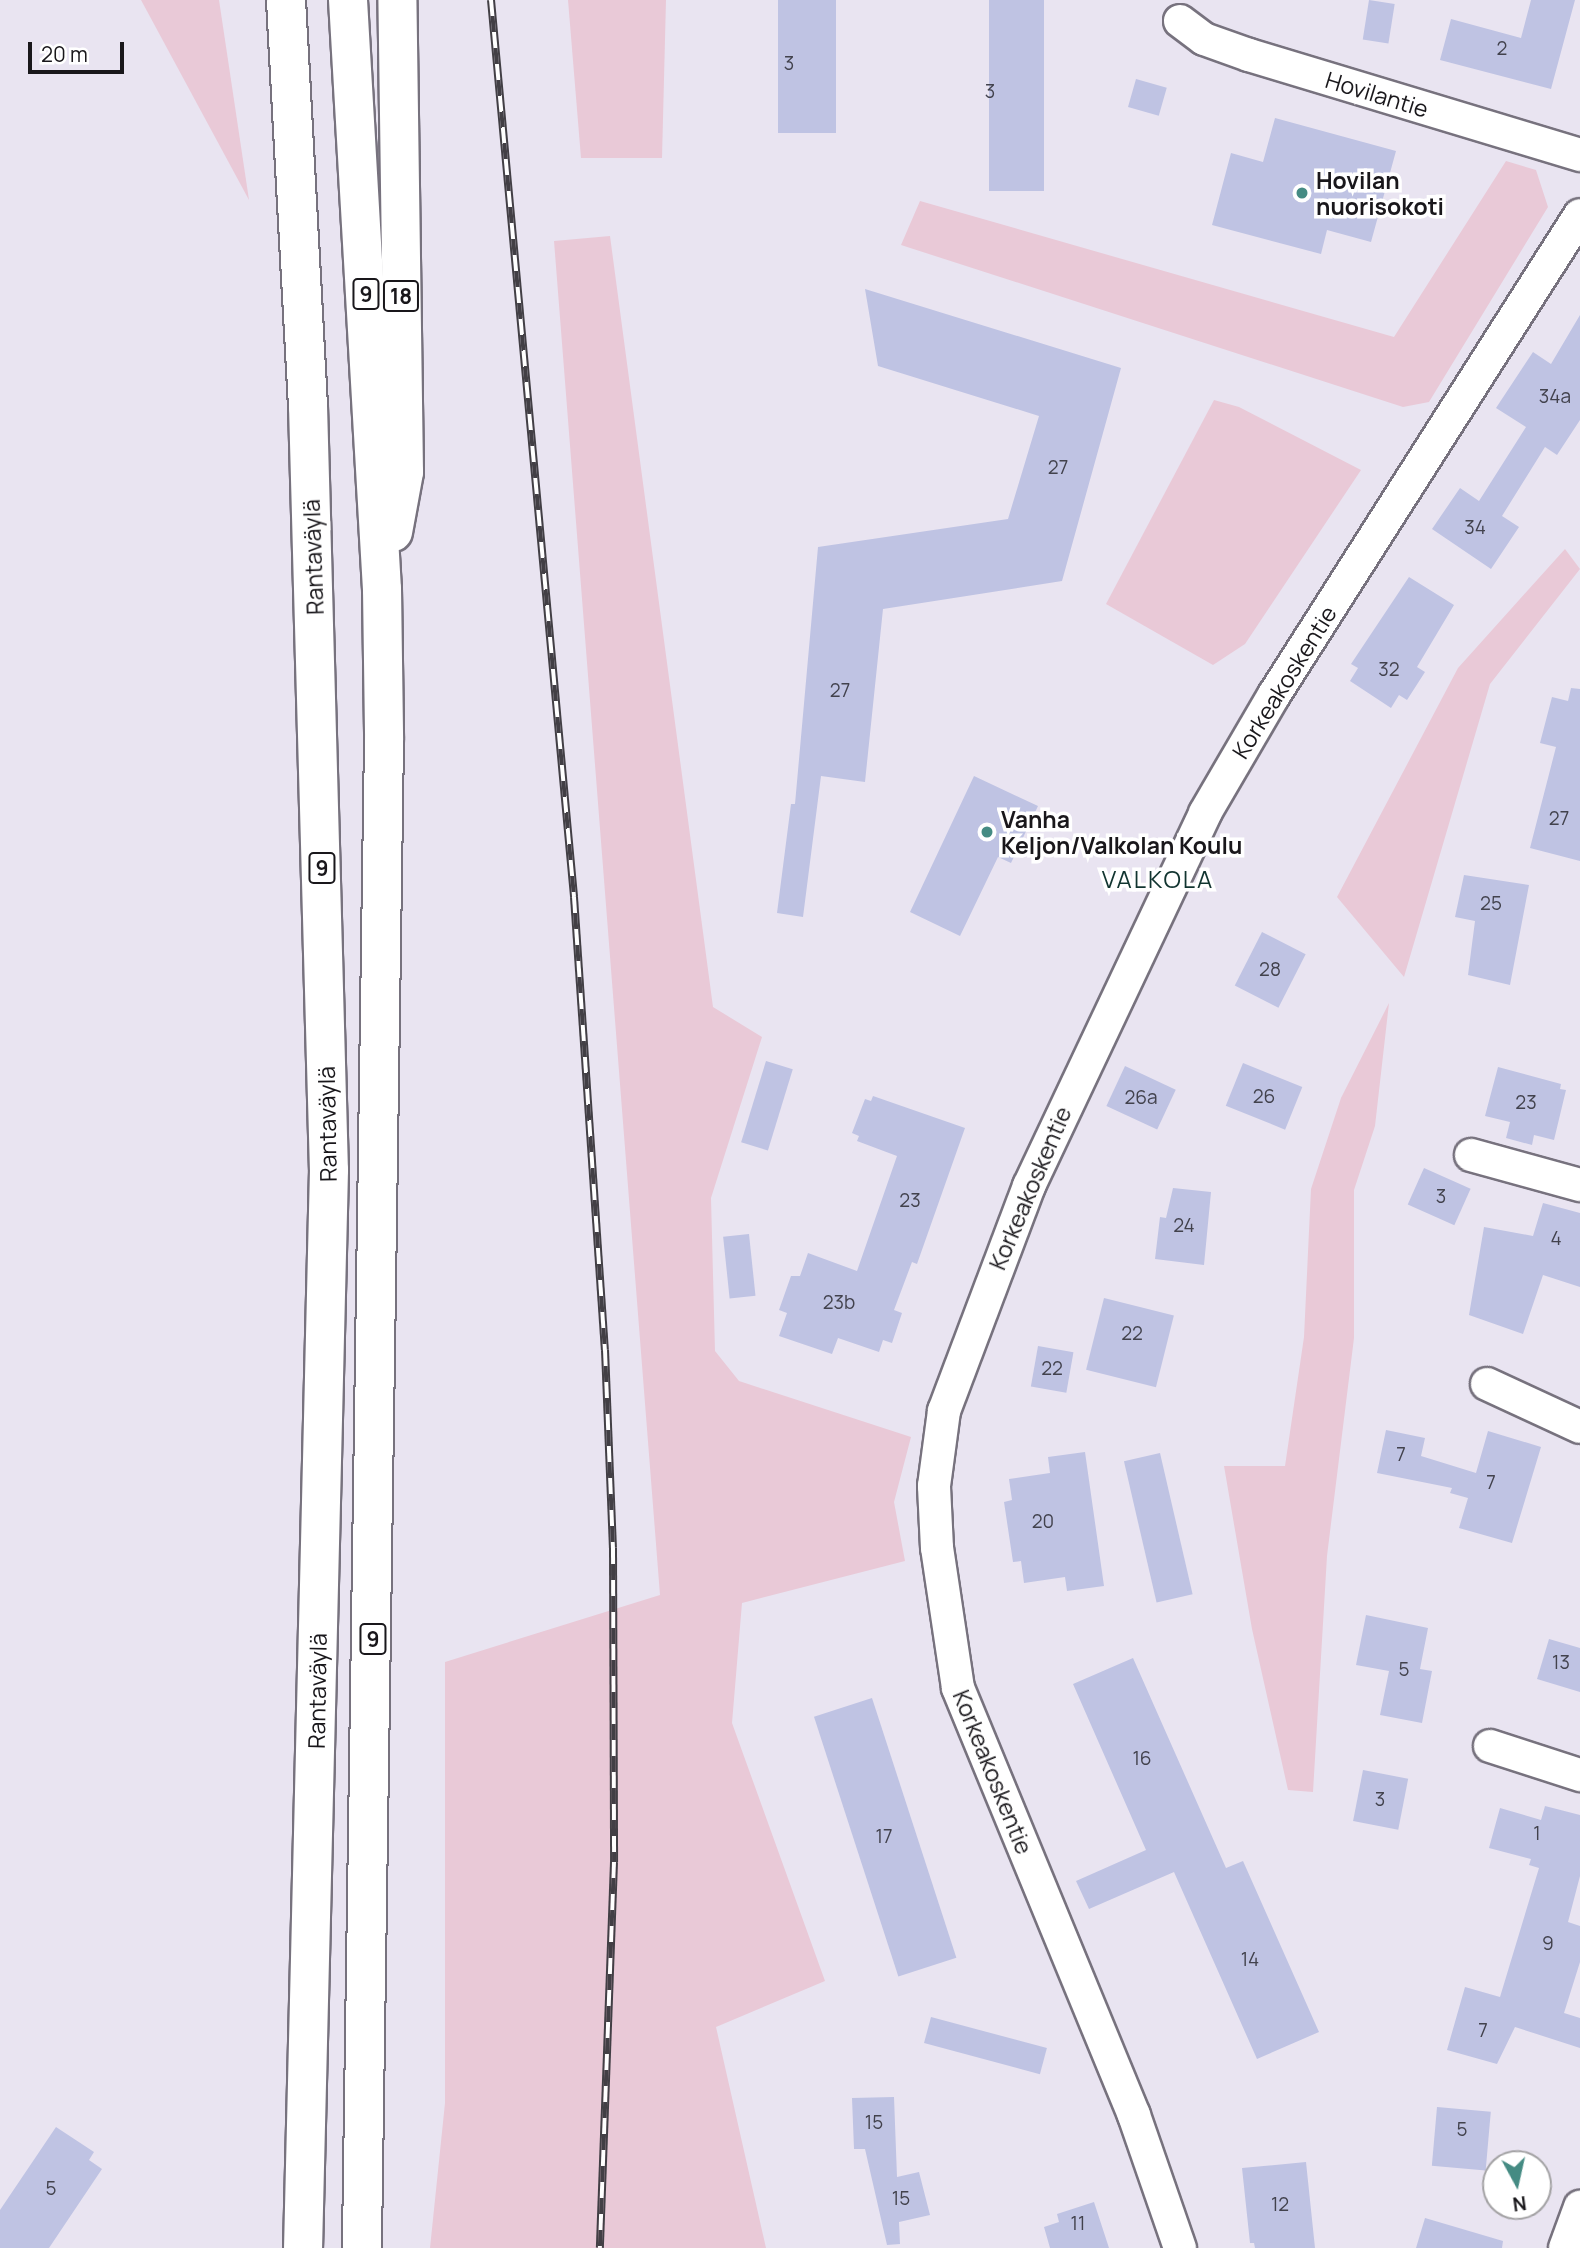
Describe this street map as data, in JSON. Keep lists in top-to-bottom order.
{
  "streets": {
    "highway": ["9", "18", "Rantaväylä"],
    "street": ["Hovilantie", "Korkeakoskentie"]
  },
  "crossings": [
    ["9", "18"]
  ],
  "districts": ["VALKOLA"],
  "places": ["Hovilan nuorisokoti", "Vanha Keljon/Valkolan Koulu"],
  "house_numbers": [
    "2",
    "3",
    "3",
    "34a",
    "27",
    "34",
    "32",
    "27",
    "27",
    "25",
    "28",
    "26",
    "26a",
    "23",
    "3",
    "23",
    "24",
    "4",
    "23b",
    "22",
    "22",
    "7",
    "7",
    "20",
    "13",
    "5",
    "16",
    "3",
    "1",
    "17",
    "9",
    "14",
    "7",
    "15",
    "5",
    "5",
    "15",
    "12",
    "11"
  ],
  "scale_bar": "20 m",
  "north": "bottom"
}
